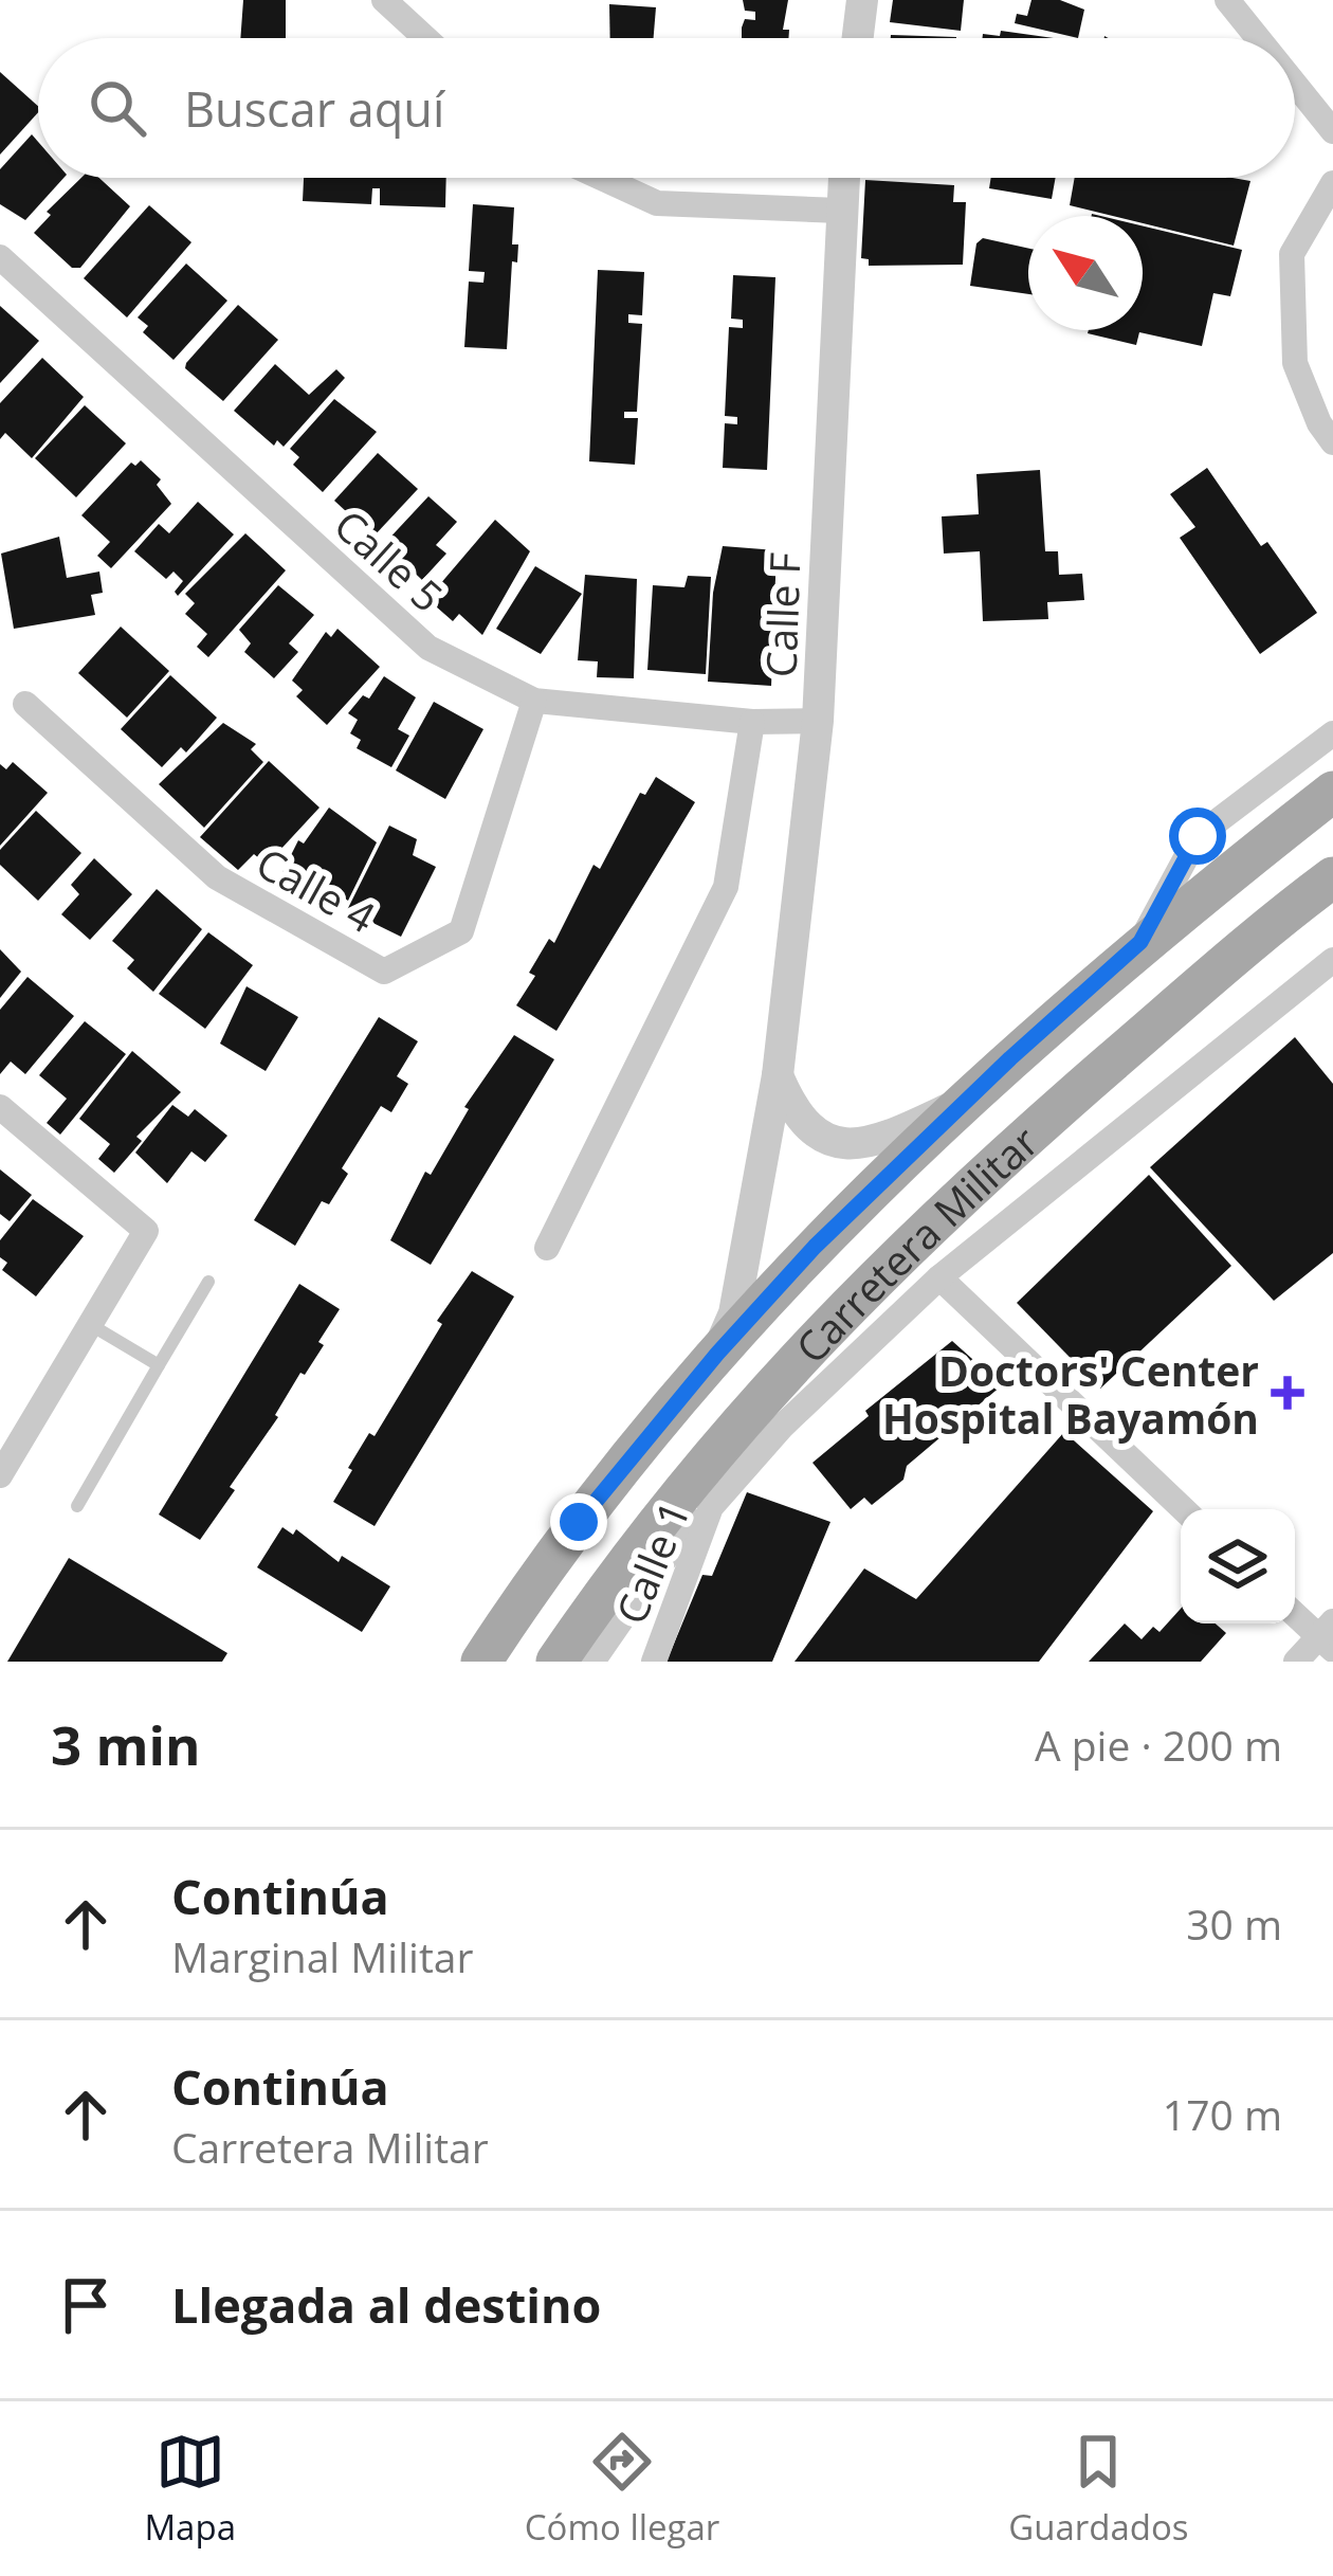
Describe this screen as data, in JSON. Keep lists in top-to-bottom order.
{
  "streets": {
    "main road": ["Carretera Militar"],
    "street": [
      "Calle 5",
      "Calle F",
      "Calle 4",
      "Calle 1"
    ]
  },
  "crossings": [
    ["Calle 5", "Calle F"],
    ["Calle 5", "Calle 4"],
    ["Calle F", "Carretera Militar"]
  ],
  "places": {
    "health": ["Doctors' Center Hospital Bayamón"]
  },
  "north": "top left",
  "page": {
    "search": "Buscar aquí",
    "heading": ["3 min", "A pie · 200 m"],
    "list": [
      ["Continúa", "Marginal Militar", "30 m"],
      ["Continúa", "Carretera Militar", "170 m"],
      "Llegada al destino"
    ],
    "nav": ["Mapa", "Cómo llegar", "Guardados"]
  }
}
